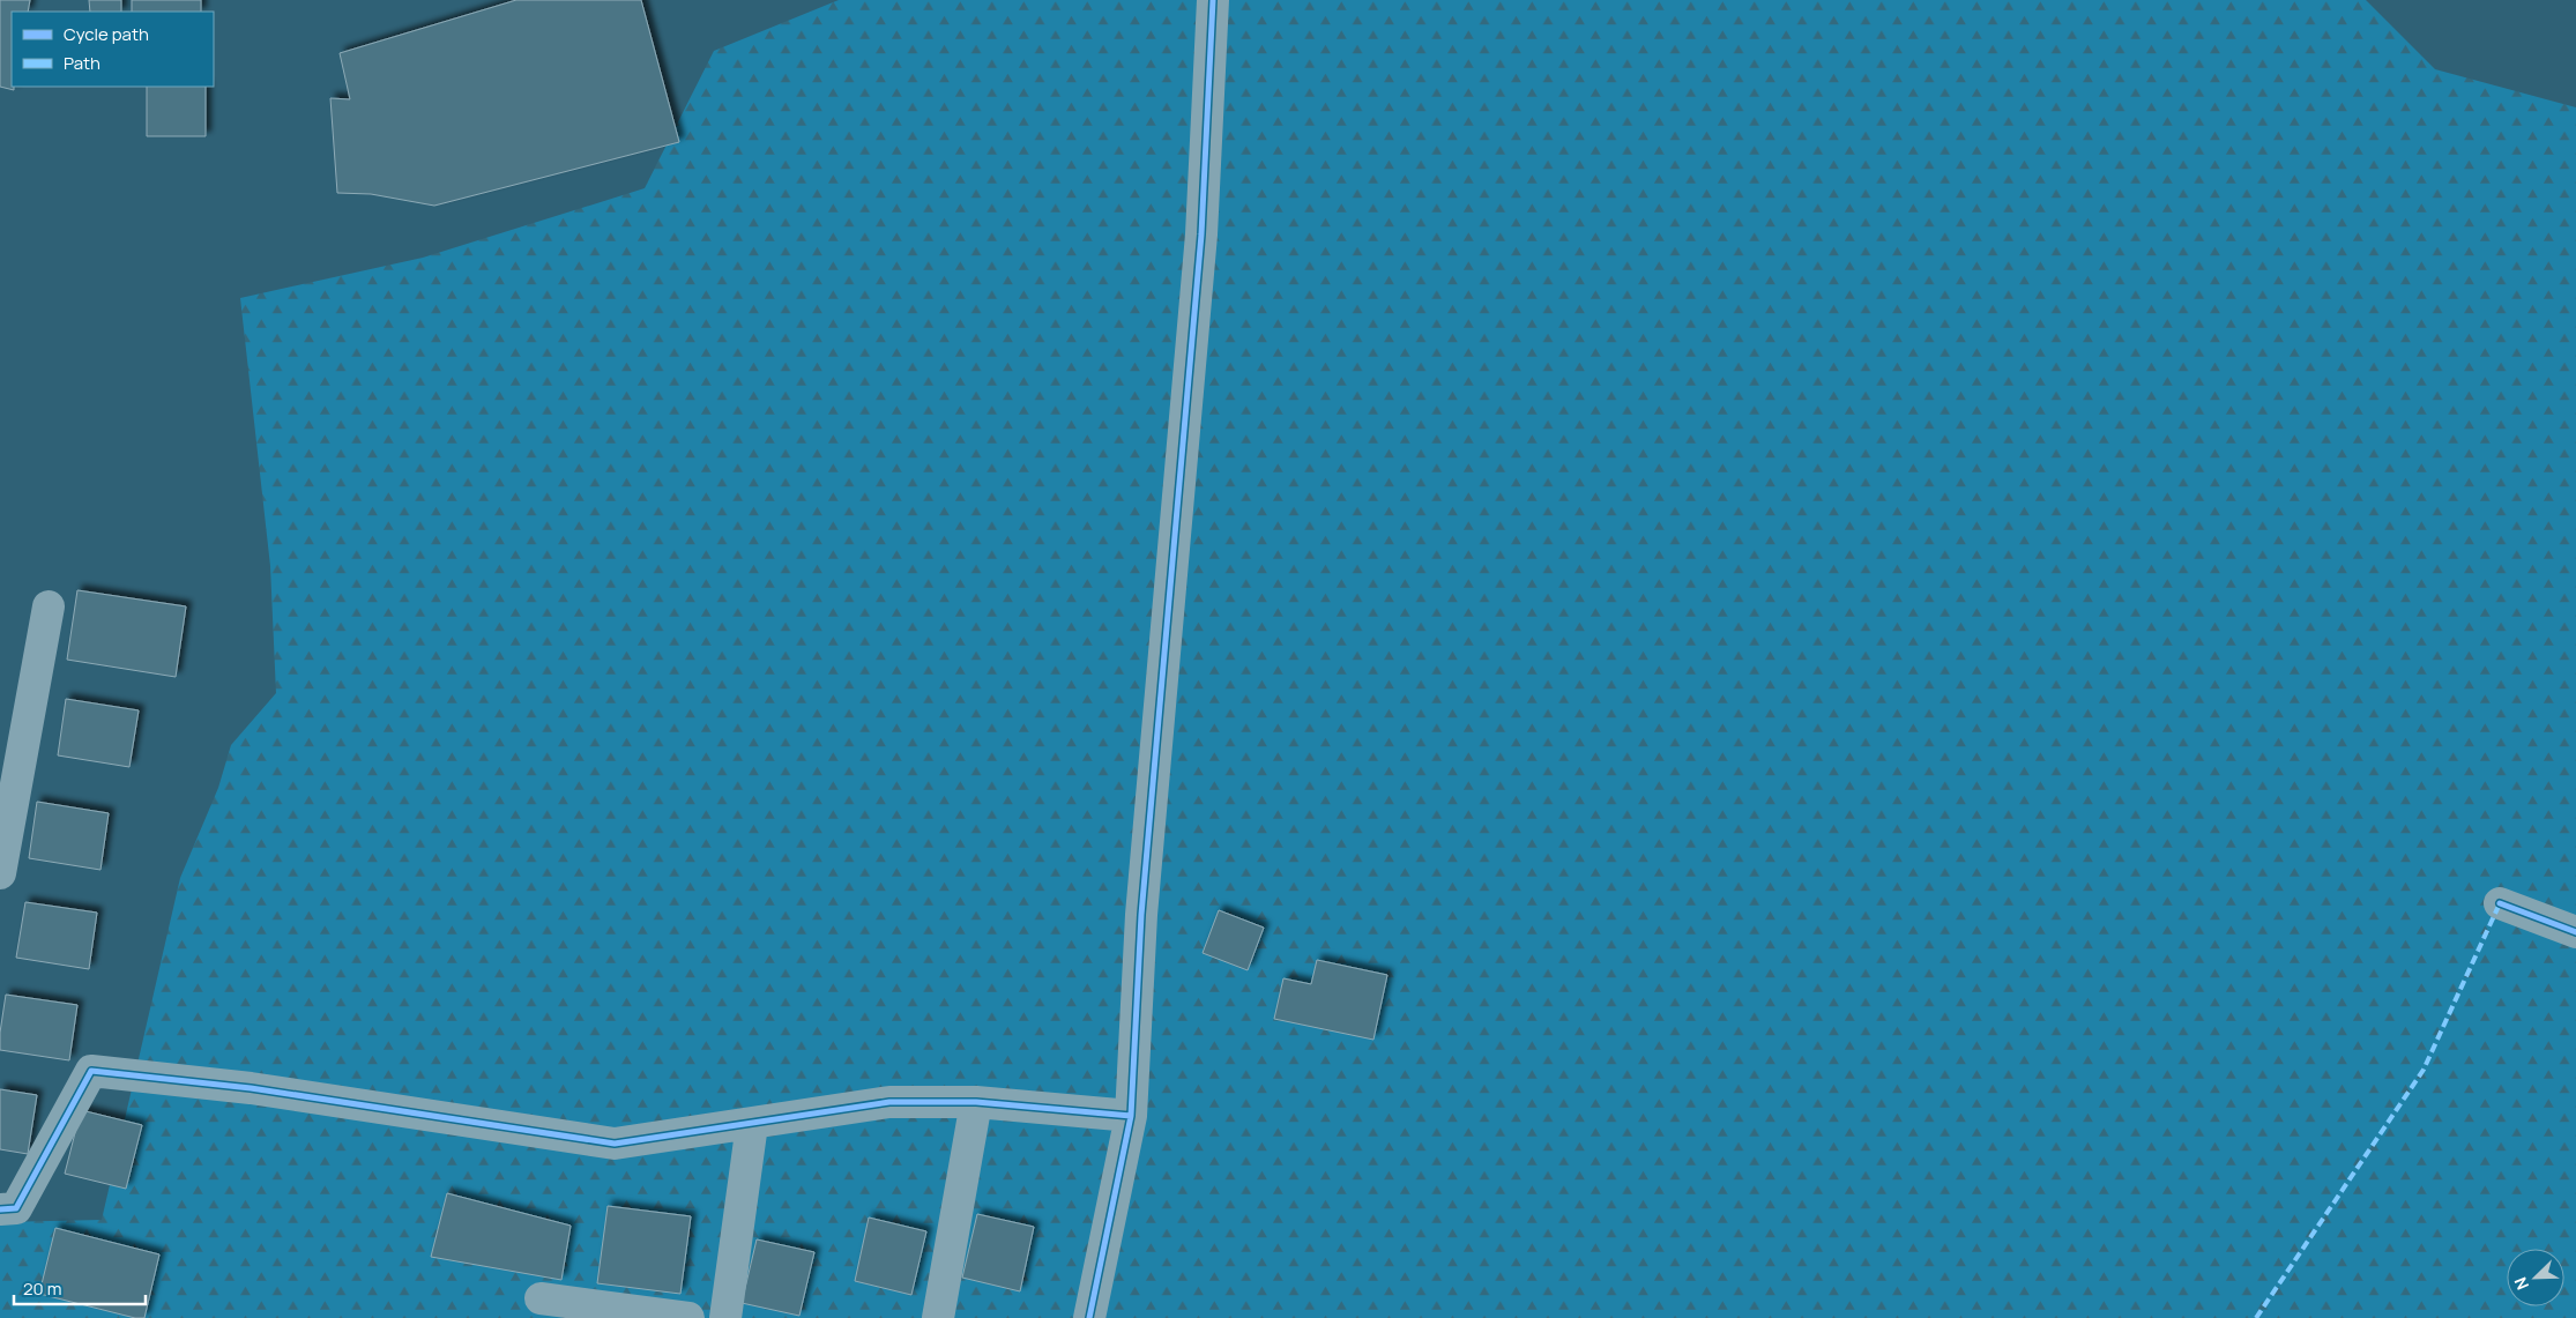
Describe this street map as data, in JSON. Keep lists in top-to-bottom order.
{
  "legend": ["Cycle path", "Path"],
  "scale_bar": "20 m",
  "north": "bottom left"
}
